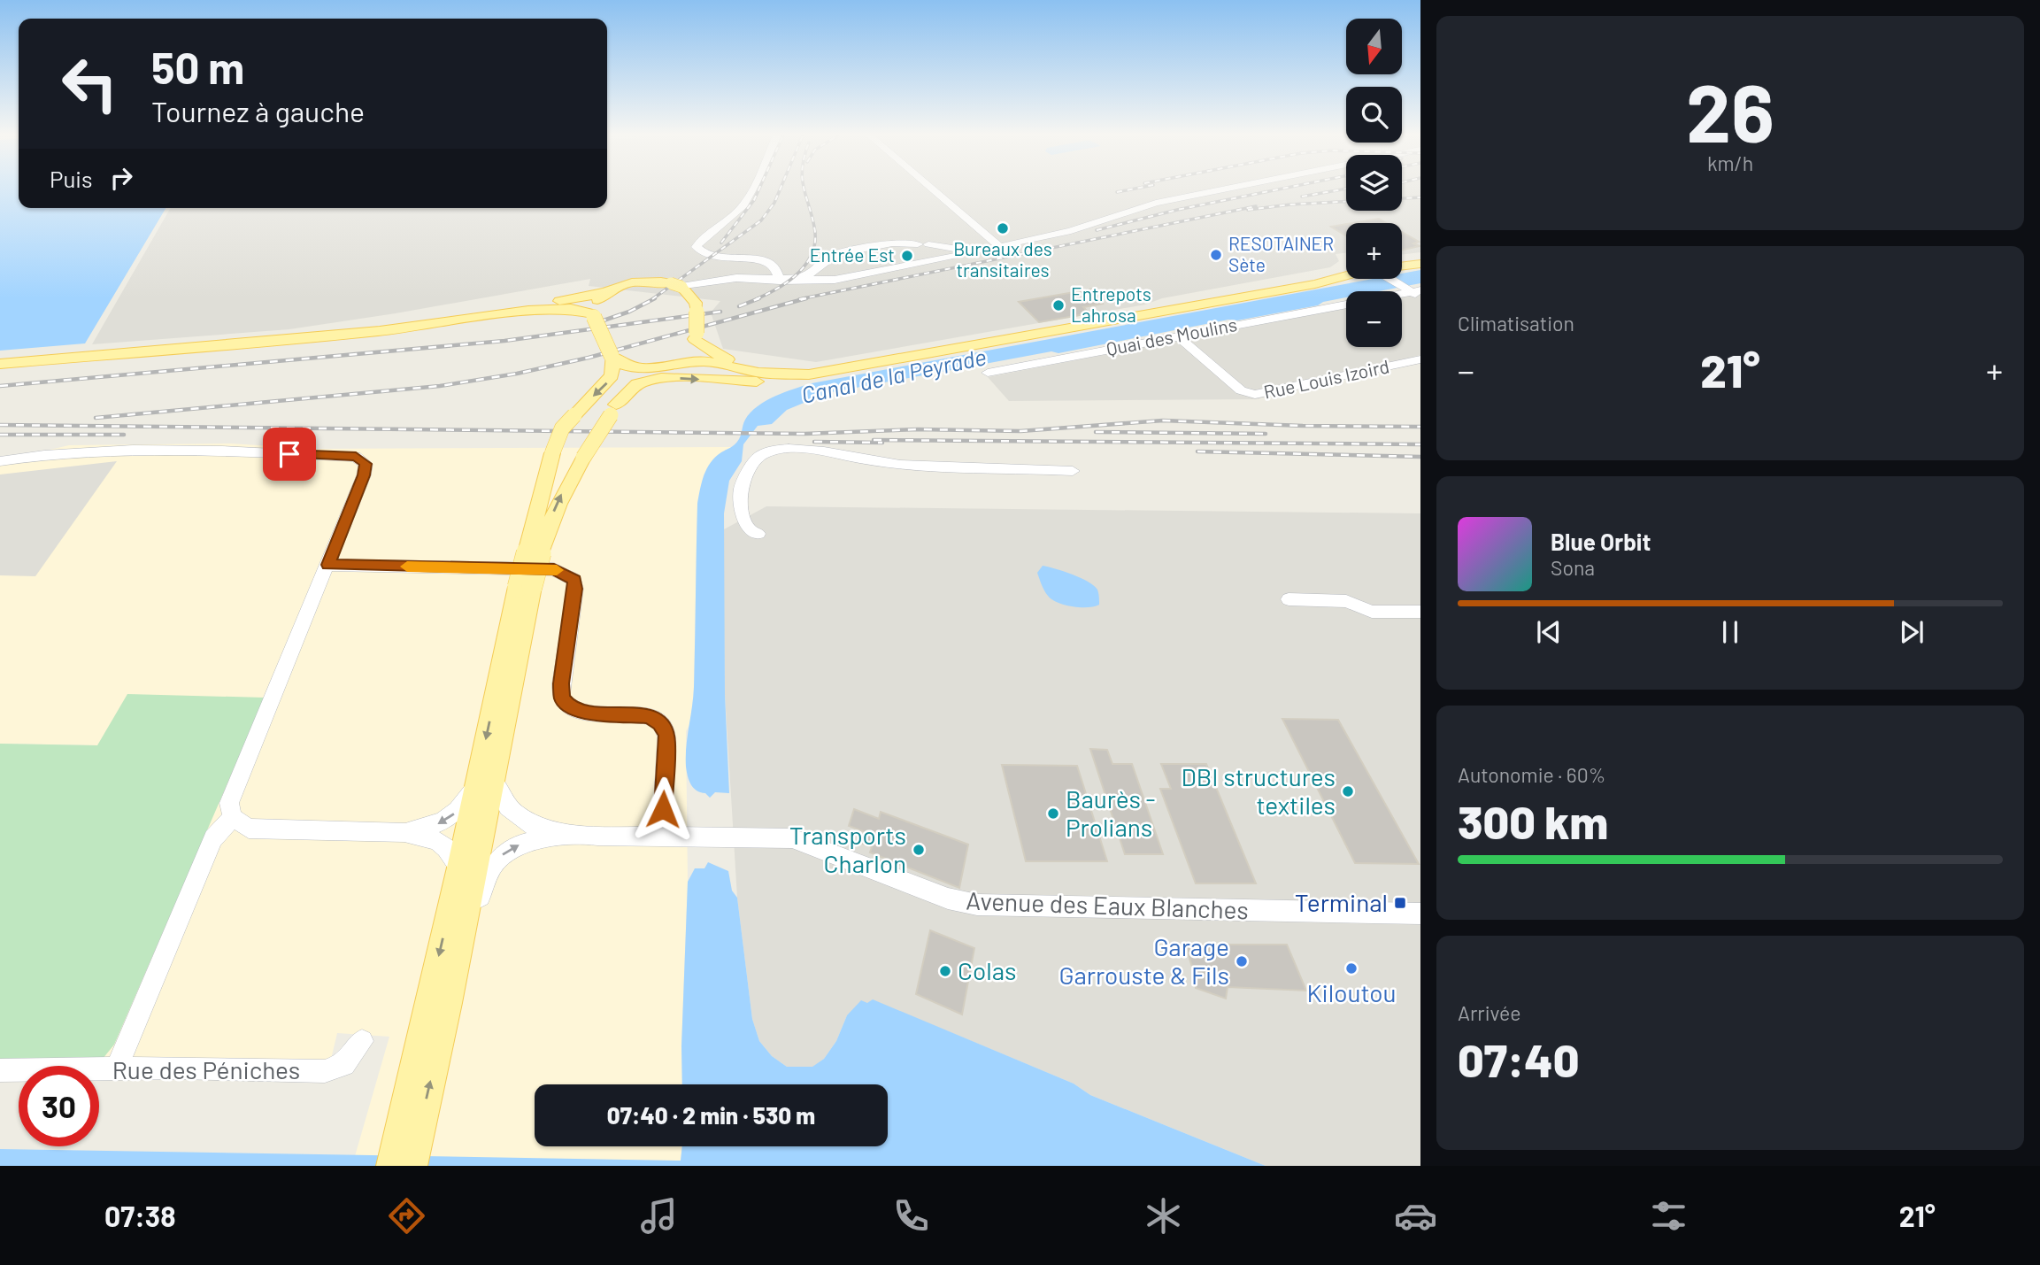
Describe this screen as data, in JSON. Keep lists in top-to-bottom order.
{
  "streets": {
    "street": [
      "Quai des Moulins",
      "Rue Louis Izoird",
      "Avenue des Eaux Blanches",
      "Rue des Péniches"
    ]
  },
  "crossings": [
    ["Quai des Moulins", "Rue Louis Izoird"]
  ],
  "water": ["Canal de la Peyrade"],
  "places": {
    "other": [
      "Bureaux des transitaires",
      "RESOTAINER Sète",
      "Entrée Est",
      "Entrepots Lahrosa",
      "DBI structures textiles",
      "Baurès - Prolians",
      "Transports Charlon",
      "Garage Garrouste & Fils",
      "Kiloutou",
      "Colas"
    ],
    "transit": ["Terminal"]
  },
  "north": "bottom",
  "page": {
    "tile": [
      ["26", "km/h"],
      "Climatisation",
      ["Autonomie · 60%", "300 km"],
      ["Arrivée", "07:40"]
    ],
    "map_buttons": ["+", "−"],
    "turn": ["50 m", "Tournez à gauche"],
    "then": "Puis",
    "heat": ["−", "21°", "+"],
    "song": ["Blue Orbit", "Sona"],
    "limit": "30",
    "trip": "07:40 · 2 min · 530 m",
    "tabs": ["07:38", "21°"]
  }
}
